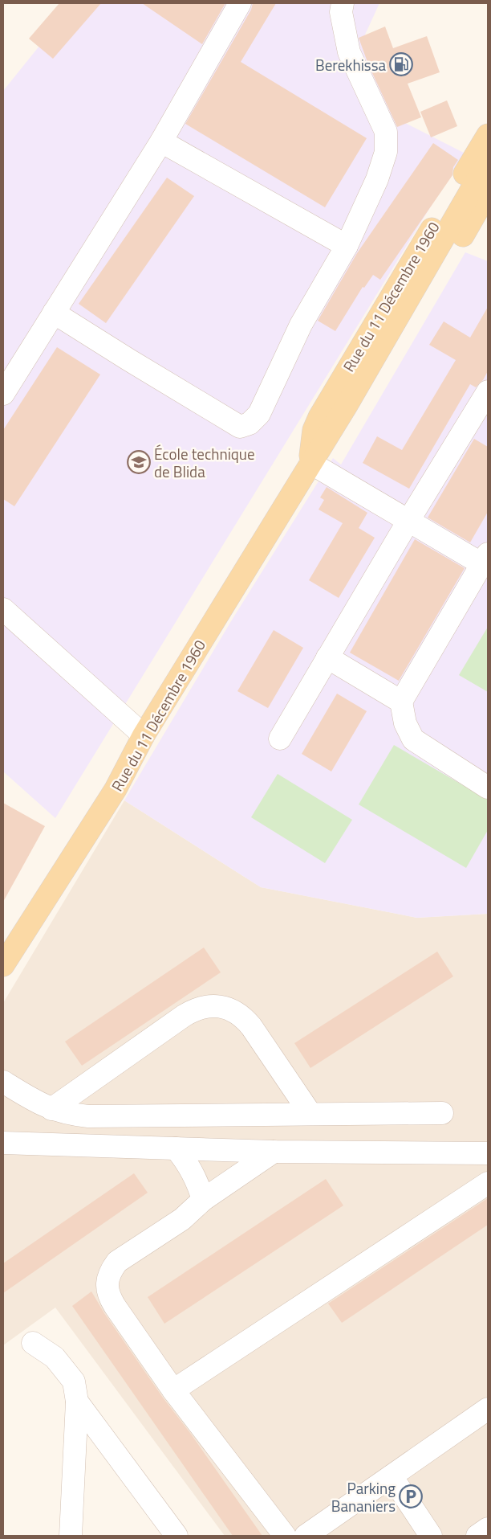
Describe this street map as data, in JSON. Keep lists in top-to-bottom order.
{
  "streets": {
    "main road": ["Rue du 11 Décembre 1960"]
  },
  "places": {
    "fuel station": ["Berekhissa"],
    "school or university": ["École technique de Blida"],
    "parking": ["Parking Bananiers"]
  }
}
